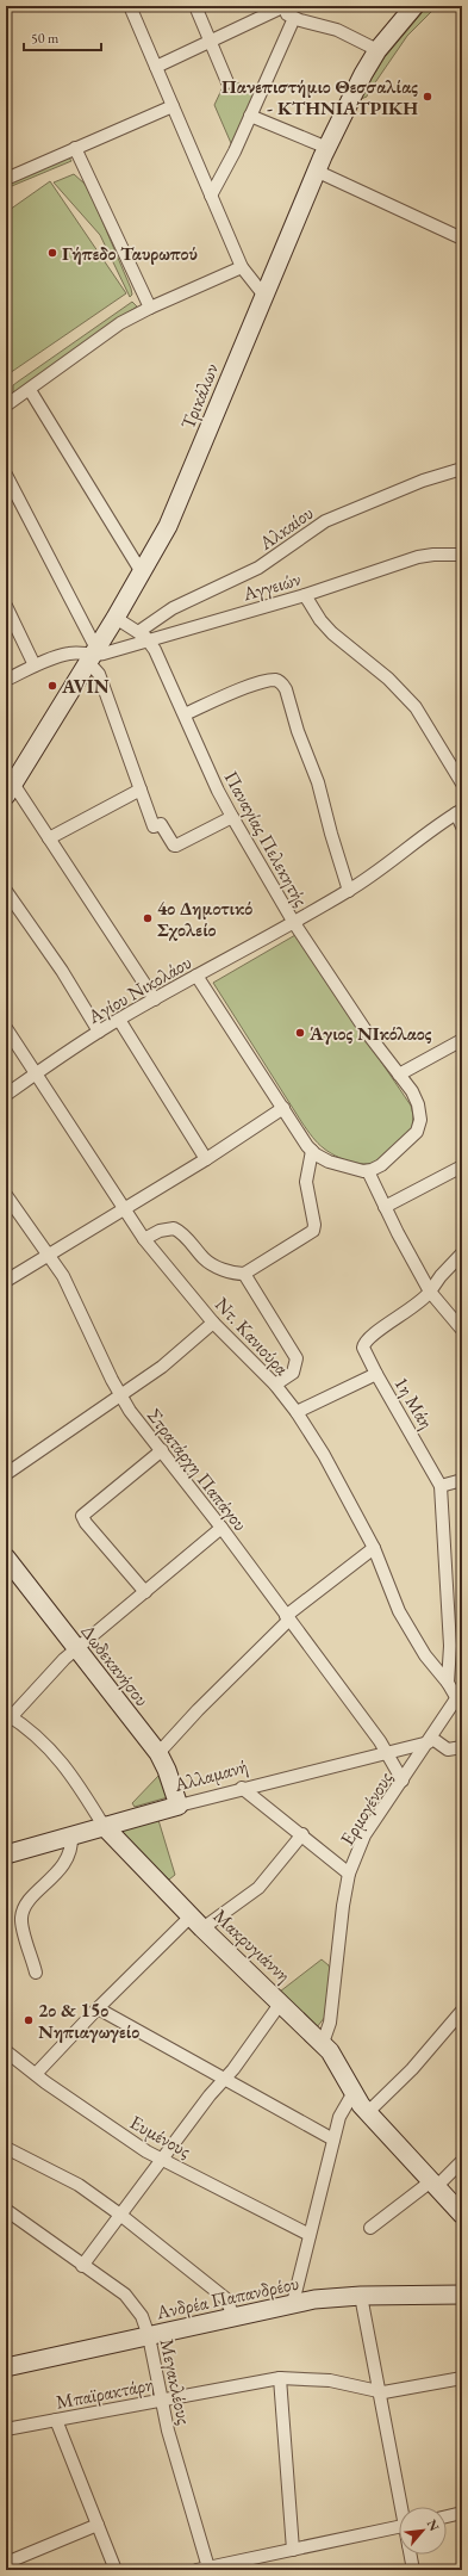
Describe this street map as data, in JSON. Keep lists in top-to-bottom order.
{
  "streets": {
    "main road": [
      "Τρικάλων",
      "Δωδεκανήσου",
      "Αλλαμανή",
      "Μακρυγιάννη",
      "Ανδρέα Παπανδρέου"
    ],
    "street": [
      "Αλκαίου",
      "Αγγειών",
      "Παναγίας Πελεκητής",
      "Αγίου Νικολάου",
      "Ντ. Κανιούρα",
      "1η Μάη",
      "Στρατάρχη Παπάγου",
      "Ερμογένους",
      "Ευμένους",
      "Μεγακλέους",
      "Μπαϊρακτάρη"
    ]
  },
  "crossings": [
    ["Τρικάλων", "Αγγειών"],
    ["Τρικάλων", "Παναγίας Πελεκητής"],
    ["Αλκαίου", "Παναγίας Πελεκητής"],
    ["Αγγειών", "Παναγίας Πελεκητής"],
    ["Παναγίας Πελεκητής", "Αγίου Νικολάου"],
    ["Αγίου Νικολάου", "Ντ. Κανιούρα"],
    ["Ντ. Κανιούρα", "1η Μάη"],
    ["Στρατάρχη Παπάγου", "Αλλαμανή"],
    ["Στρατάρχη Παπάγου", "Ερμογένους"],
    ["Δωδεκανήσου", "Αλλαμανή"],
    ["Αλλαμανή", "Ερμογένους"],
    ["Αλλαμανή", "Μακρυγιάννη"],
    ["Ερμογένους", "Μακρυγιάννη"],
    ["Ανδρέα Παπανδρέου", "Μεγακλέους"],
    ["Μεγακλέους", "Μπαϊρακτάρη"]
  ],
  "places": [
    "Πανεπιστήμιο Θεσσαλίας - ΚΤΗΝΙΑΤΡΙΚΗ",
    "Γήπεδο Ταυρωπού",
    "AVIN",
    "4ο Δημοτικό Σχολείο",
    "Άγιος ΝΙκόλαος",
    "2ο & 15ο Νηπιαγωγείο"
  ],
  "scale_bar": "50 m",
  "north": "top right"
}
